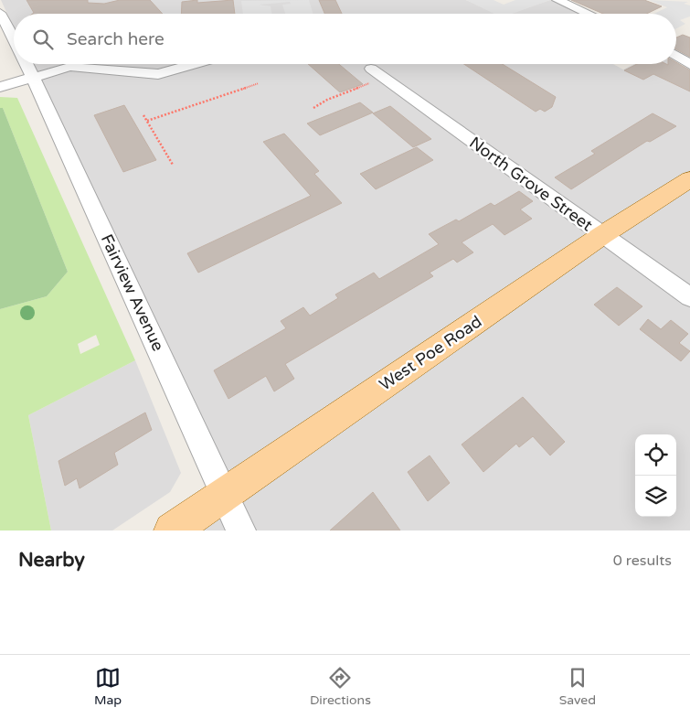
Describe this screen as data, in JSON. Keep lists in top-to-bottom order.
{
  "streets": {
    "main road": ["West Poe Road"],
    "street": ["North Grove Street", "Fairview Avenue"]
  },
  "crossings": [
    ["North Grove Street", "West Poe Road"],
    ["Fairview Avenue", "West Poe Road"]
  ],
  "page": {
    "search": "Search here",
    "heading": ["Nearby", "0 results"],
    "nav": ["Map", "Directions", "Saved"]
  }
}
